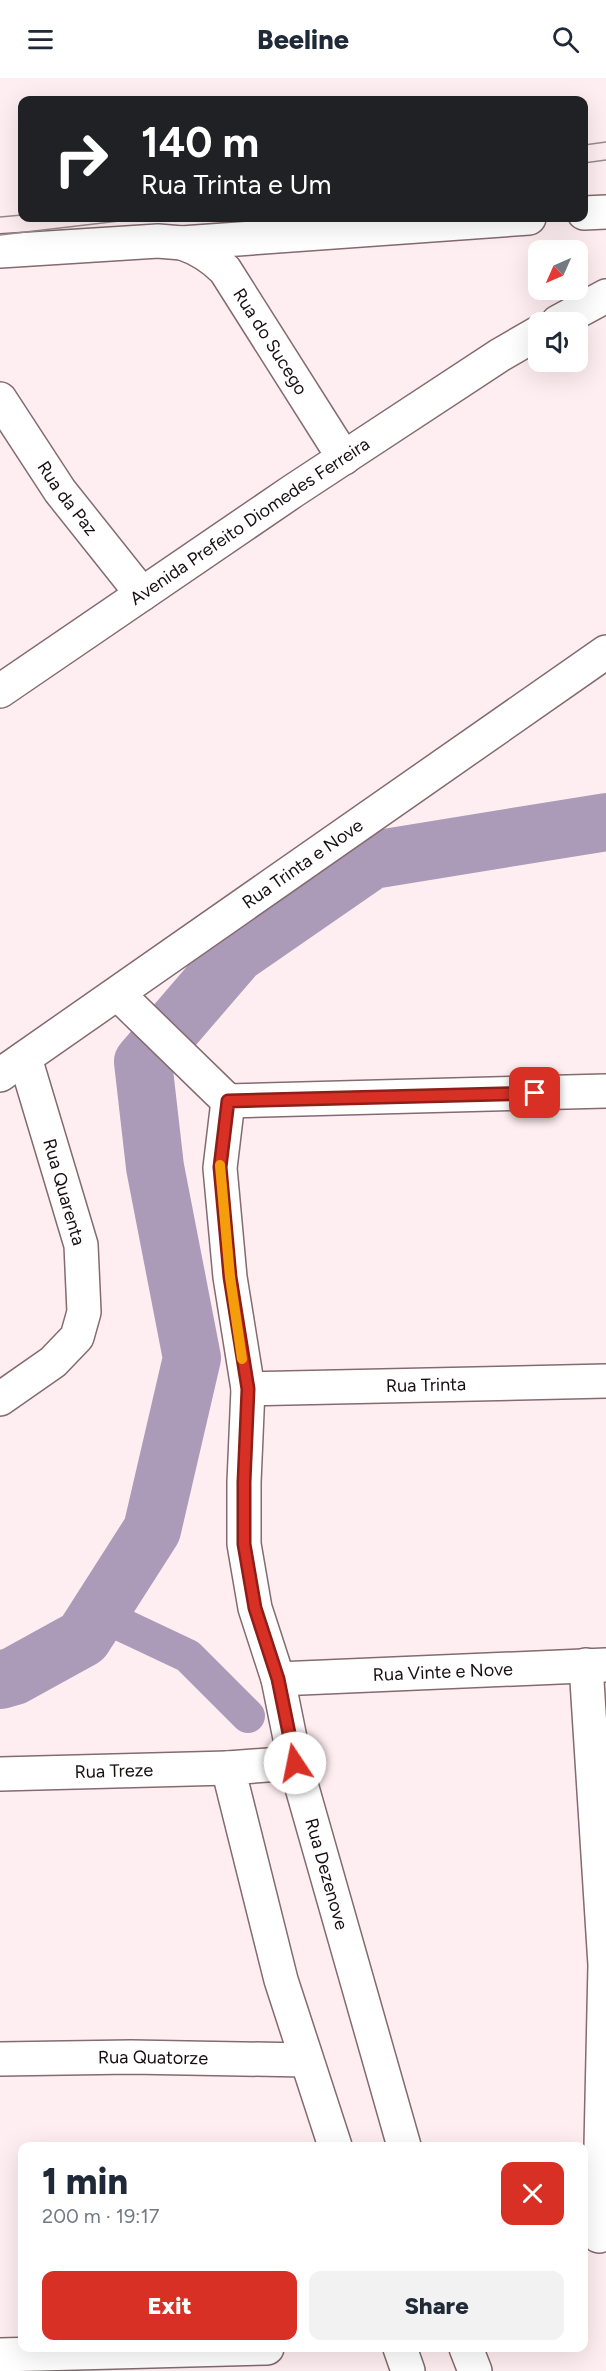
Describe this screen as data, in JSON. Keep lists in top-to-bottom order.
{
  "streets": {
    "street": [
      "Rua do Sucego",
      "Rua da Paz",
      "Avenida Prefeito Diomedes Ferreira",
      "Rua Trinta e Nove",
      "Rua Quarenta",
      "Rua Trinta",
      "Rua Vinte e Nove",
      "Rua Treze",
      "Rua Dezenove",
      "Rua Quatorze"
    ]
  },
  "crossings": [
    ["Rua do Sucego", "Avenida Prefeito Diomedes Ferreira"],
    ["Rua da Paz", "Avenida Prefeito Diomedes Ferreira"],
    ["Rua Trinta e Nove", "Rua Quarenta"],
    ["Rua Trinta", "Rua Dezenove"],
    ["Rua Vinte e Nove", "Rua Dezenove"],
    ["Rua Treze", "Rua Dezenove"]
  ],
  "north": "bottom left",
  "page": {
    "header": "Beeline",
    "turn": ["140 m", "Rua Trinta e Um"],
    "heading": ["1 min", "200 m · 19:17"],
    "buttons": ["Exit", "Share"]
  }
}
